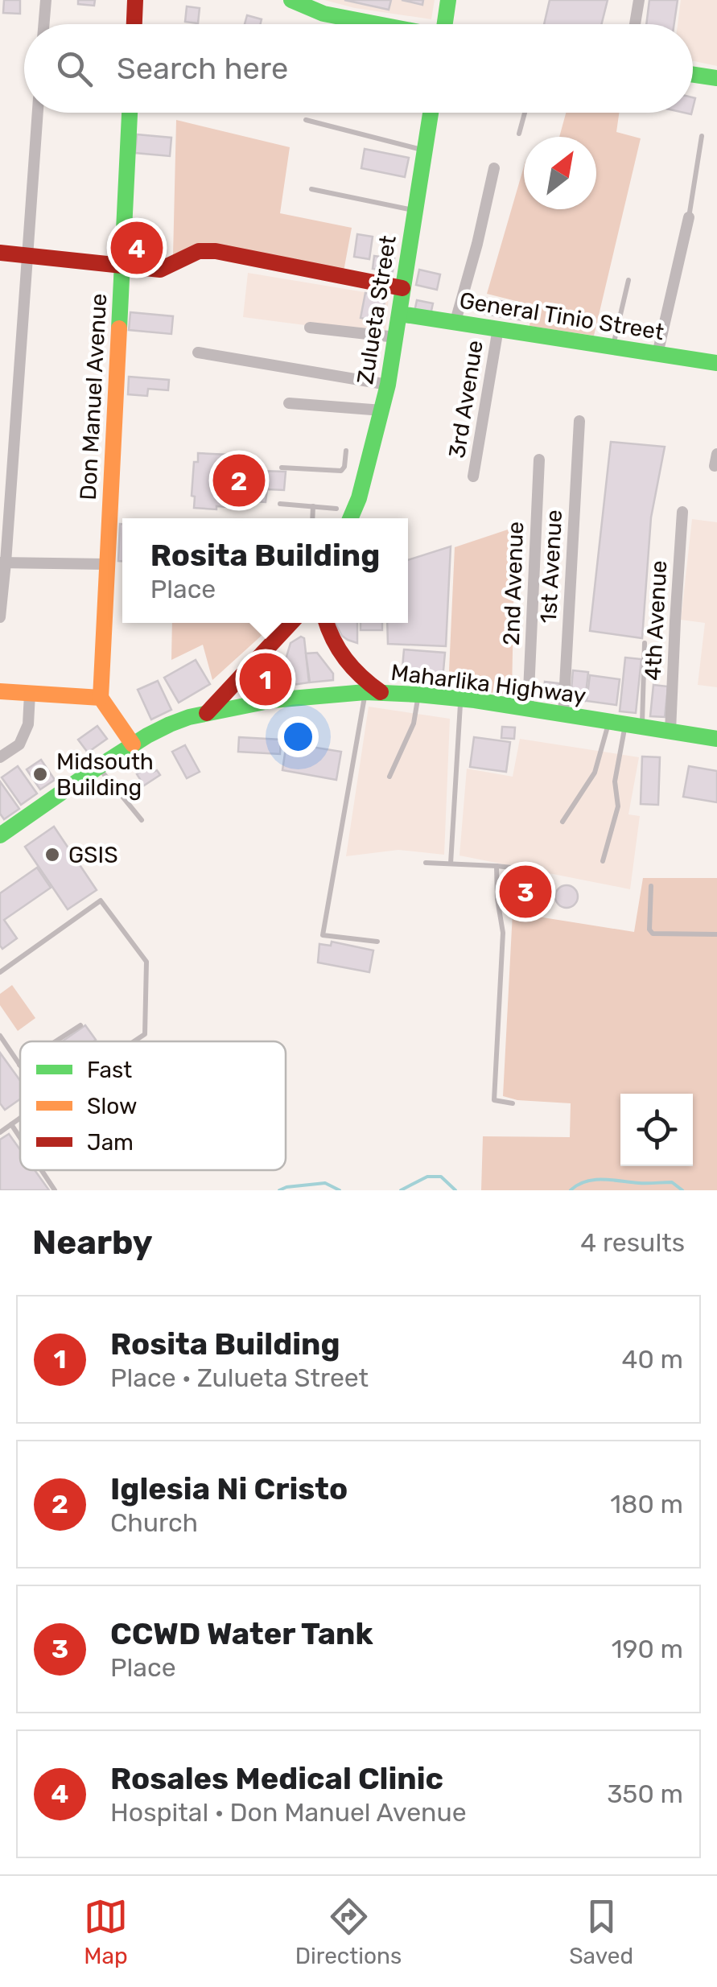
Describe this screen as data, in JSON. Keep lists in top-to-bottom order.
{
  "streets": {
    "street": [
      "Zulueta Street",
      "General Tinio Street",
      "Don Manuel Avenue",
      "3rd Avenue",
      "1st Avenue",
      "2nd Avenue",
      "4th Avenue",
      "Maharlika Highway"
    ]
  },
  "crossings": [
    ["Zulueta Street", "General Tinio Street"],
    ["General Tinio Street", "3rd Avenue"],
    ["1st Avenue", "Maharlika Highway"],
    ["2nd Avenue", "Maharlika Highway"],
    ["4th Avenue", "Maharlika Highway"]
  ],
  "places": ["Midsouth Building", "GSIS"],
  "legend": ["Fast", "Slow", "Jam"],
  "north": "top right",
  "page": {
    "search": "Search here",
    "pins": [
      "4",
      "2",
      "1",
      "3"
    ],
    "popup": ["Rosita Building", "Place"],
    "heading": ["Nearby", "4 results"],
    "list": [
      {
        "mark": "1",
        "name": "Rosita Building",
        "note": "Place · Zulueta Street",
        "value": "40 m"
      },
      {
        "mark": "2",
        "name": "Iglesia Ni Cristo",
        "note": "Church",
        "value": "180 m"
      },
      {
        "mark": "3",
        "name": "CCWD Water Tank",
        "note": "Place",
        "value": "190 m"
      },
      {
        "mark": "4",
        "name": "Rosales Medical Clinic",
        "note": "Hospital · Don Manuel Avenue",
        "value": "350 m"
      }
    ],
    "nav": ["Map", "Directions", "Saved"]
  }
}
